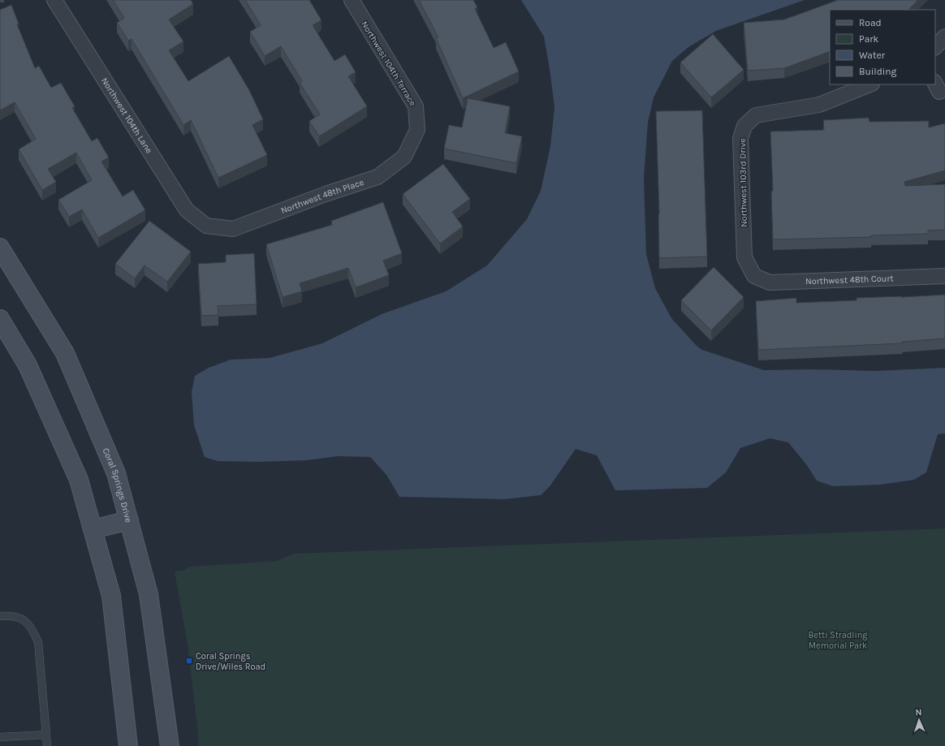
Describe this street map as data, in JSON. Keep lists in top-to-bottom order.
{
  "streets": {
    "main road": ["Coral Springs Drive"],
    "street": [
      "Northwest 104th Terrace",
      "Northwest 104th Lane",
      "Northwest 103rd Drive",
      "Northwest 48th Place",
      "Northwest 48th Court"
    ]
  },
  "crossings": [
    ["Northwest 104th Terrace", "Northwest 48th Place"],
    ["Northwest 104th Lane", "Northwest 48th Place"],
    ["Northwest 103rd Drive", "Northwest 48th Court"]
  ],
  "parks": ["Betti Stradling Memorial Park"],
  "places": {
    "transit": ["Coral Springs Drive/Wiles Road"]
  },
  "legend": [
    "Road",
    "Park",
    "Water",
    "Building"
  ],
  "north": "top"
}
